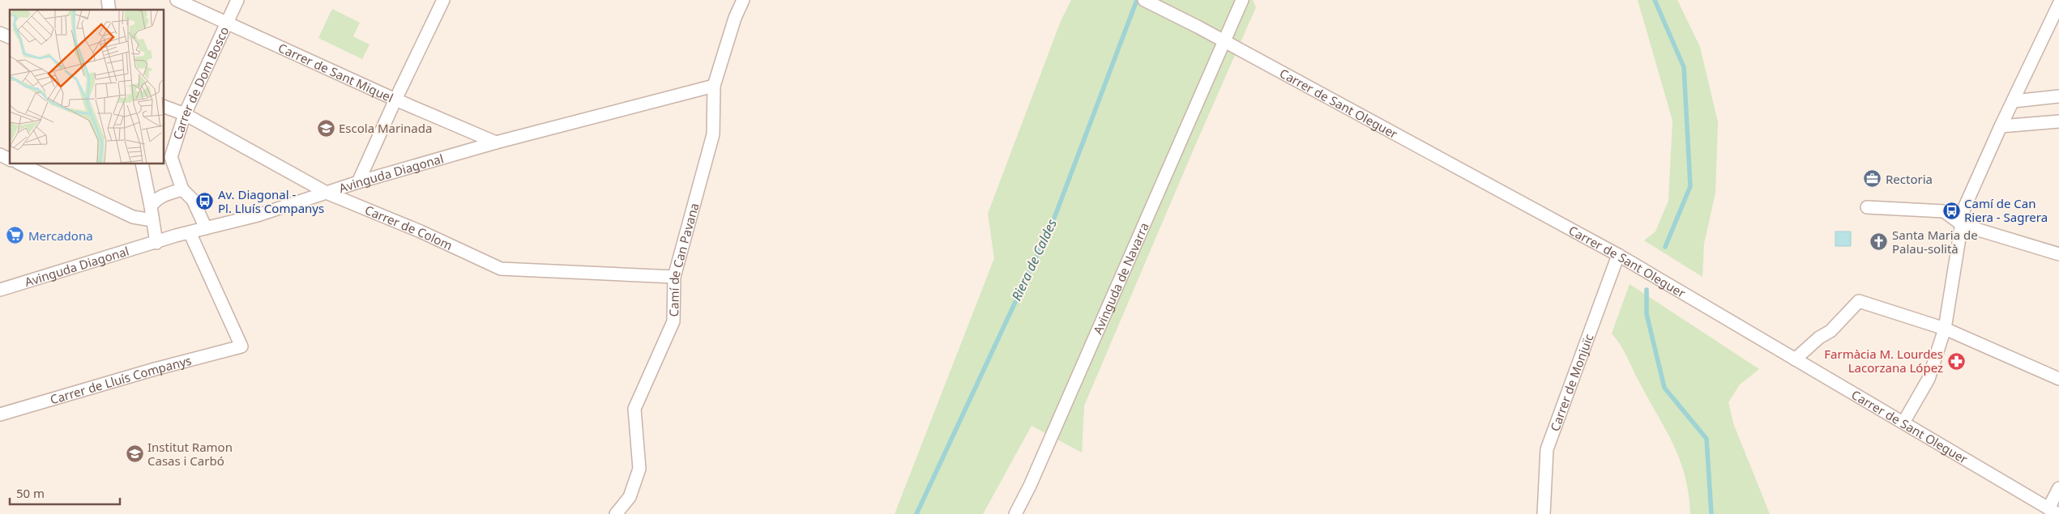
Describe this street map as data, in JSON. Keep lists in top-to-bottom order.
{
  "streets": {
    "street": [
      "Carrer de Sant Miquel",
      "Carrer de Dom Bosco",
      "Carrer de Sant Oleguer",
      "Avinguda Diagonal",
      "Carrer de Colom",
      "Camí de Can Pavana",
      "Avinguda de Navarra",
      "Carrer de Lluís Companys",
      "Carrer de Monjuïc"
    ]
  },
  "crossings": [
    ["Carrer de Sant Miquel", "Carrer de Dom Bosco"],
    ["Carrer de Sant Miquel", "Avinguda Diagonal"],
    ["Carrer de Dom Bosco", "Carrer de Colom"],
    ["Carrer de Sant Oleguer", "Avinguda de Navarra"],
    ["Carrer de Sant Oleguer", "Carrer de Monjuïc"],
    ["Avinguda Diagonal", "Carrer de Colom"],
    ["Avinguda Diagonal", "Camí de Can Pavana"],
    ["Avinguda Diagonal", "Carrer de Lluís Companys"],
    ["Carrer de Colom", "Camí de Can Pavana"]
  ],
  "water": ["Riera de Caldes"],
  "places": {
    "school or university": ["Escola Marinada", "Institut Ramon Casas i Carbó"],
    "office": ["Rectoria"],
    "bus stop": ["Av. Diagonal - Pl. Lluís Companys", "Camí de Can Riera - Sagrera"],
    "supermarket": ["Mercadona"],
    "church": ["Santa Maria de Palau-solità"],
    "pharmacy": ["Farmàcia M. Lourdes Lacorzana López"]
  },
  "scale_bar": "50 m"
}
